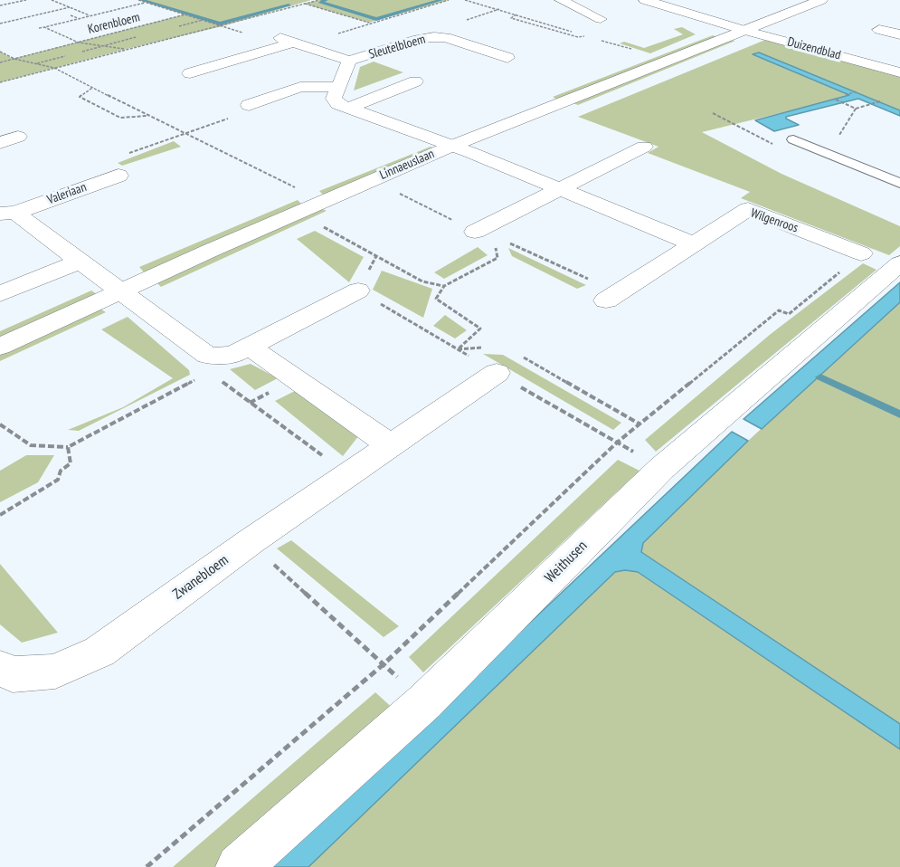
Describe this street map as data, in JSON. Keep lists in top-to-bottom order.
{
  "streets": {
    "street": [
      "Sleutelbloem",
      "Duizendblad",
      "Linnaeuslaan",
      "Valeriaan",
      "Wilgenroos",
      "Weithusen",
      "Zwanebloem"
    ],
    "path": ["Korenbloem"]
  },
  "crossings": [
    ["Duizendblad", "Linnaeuslaan"],
    ["Linnaeuslaan", "Valeriaan"]
  ]
}
